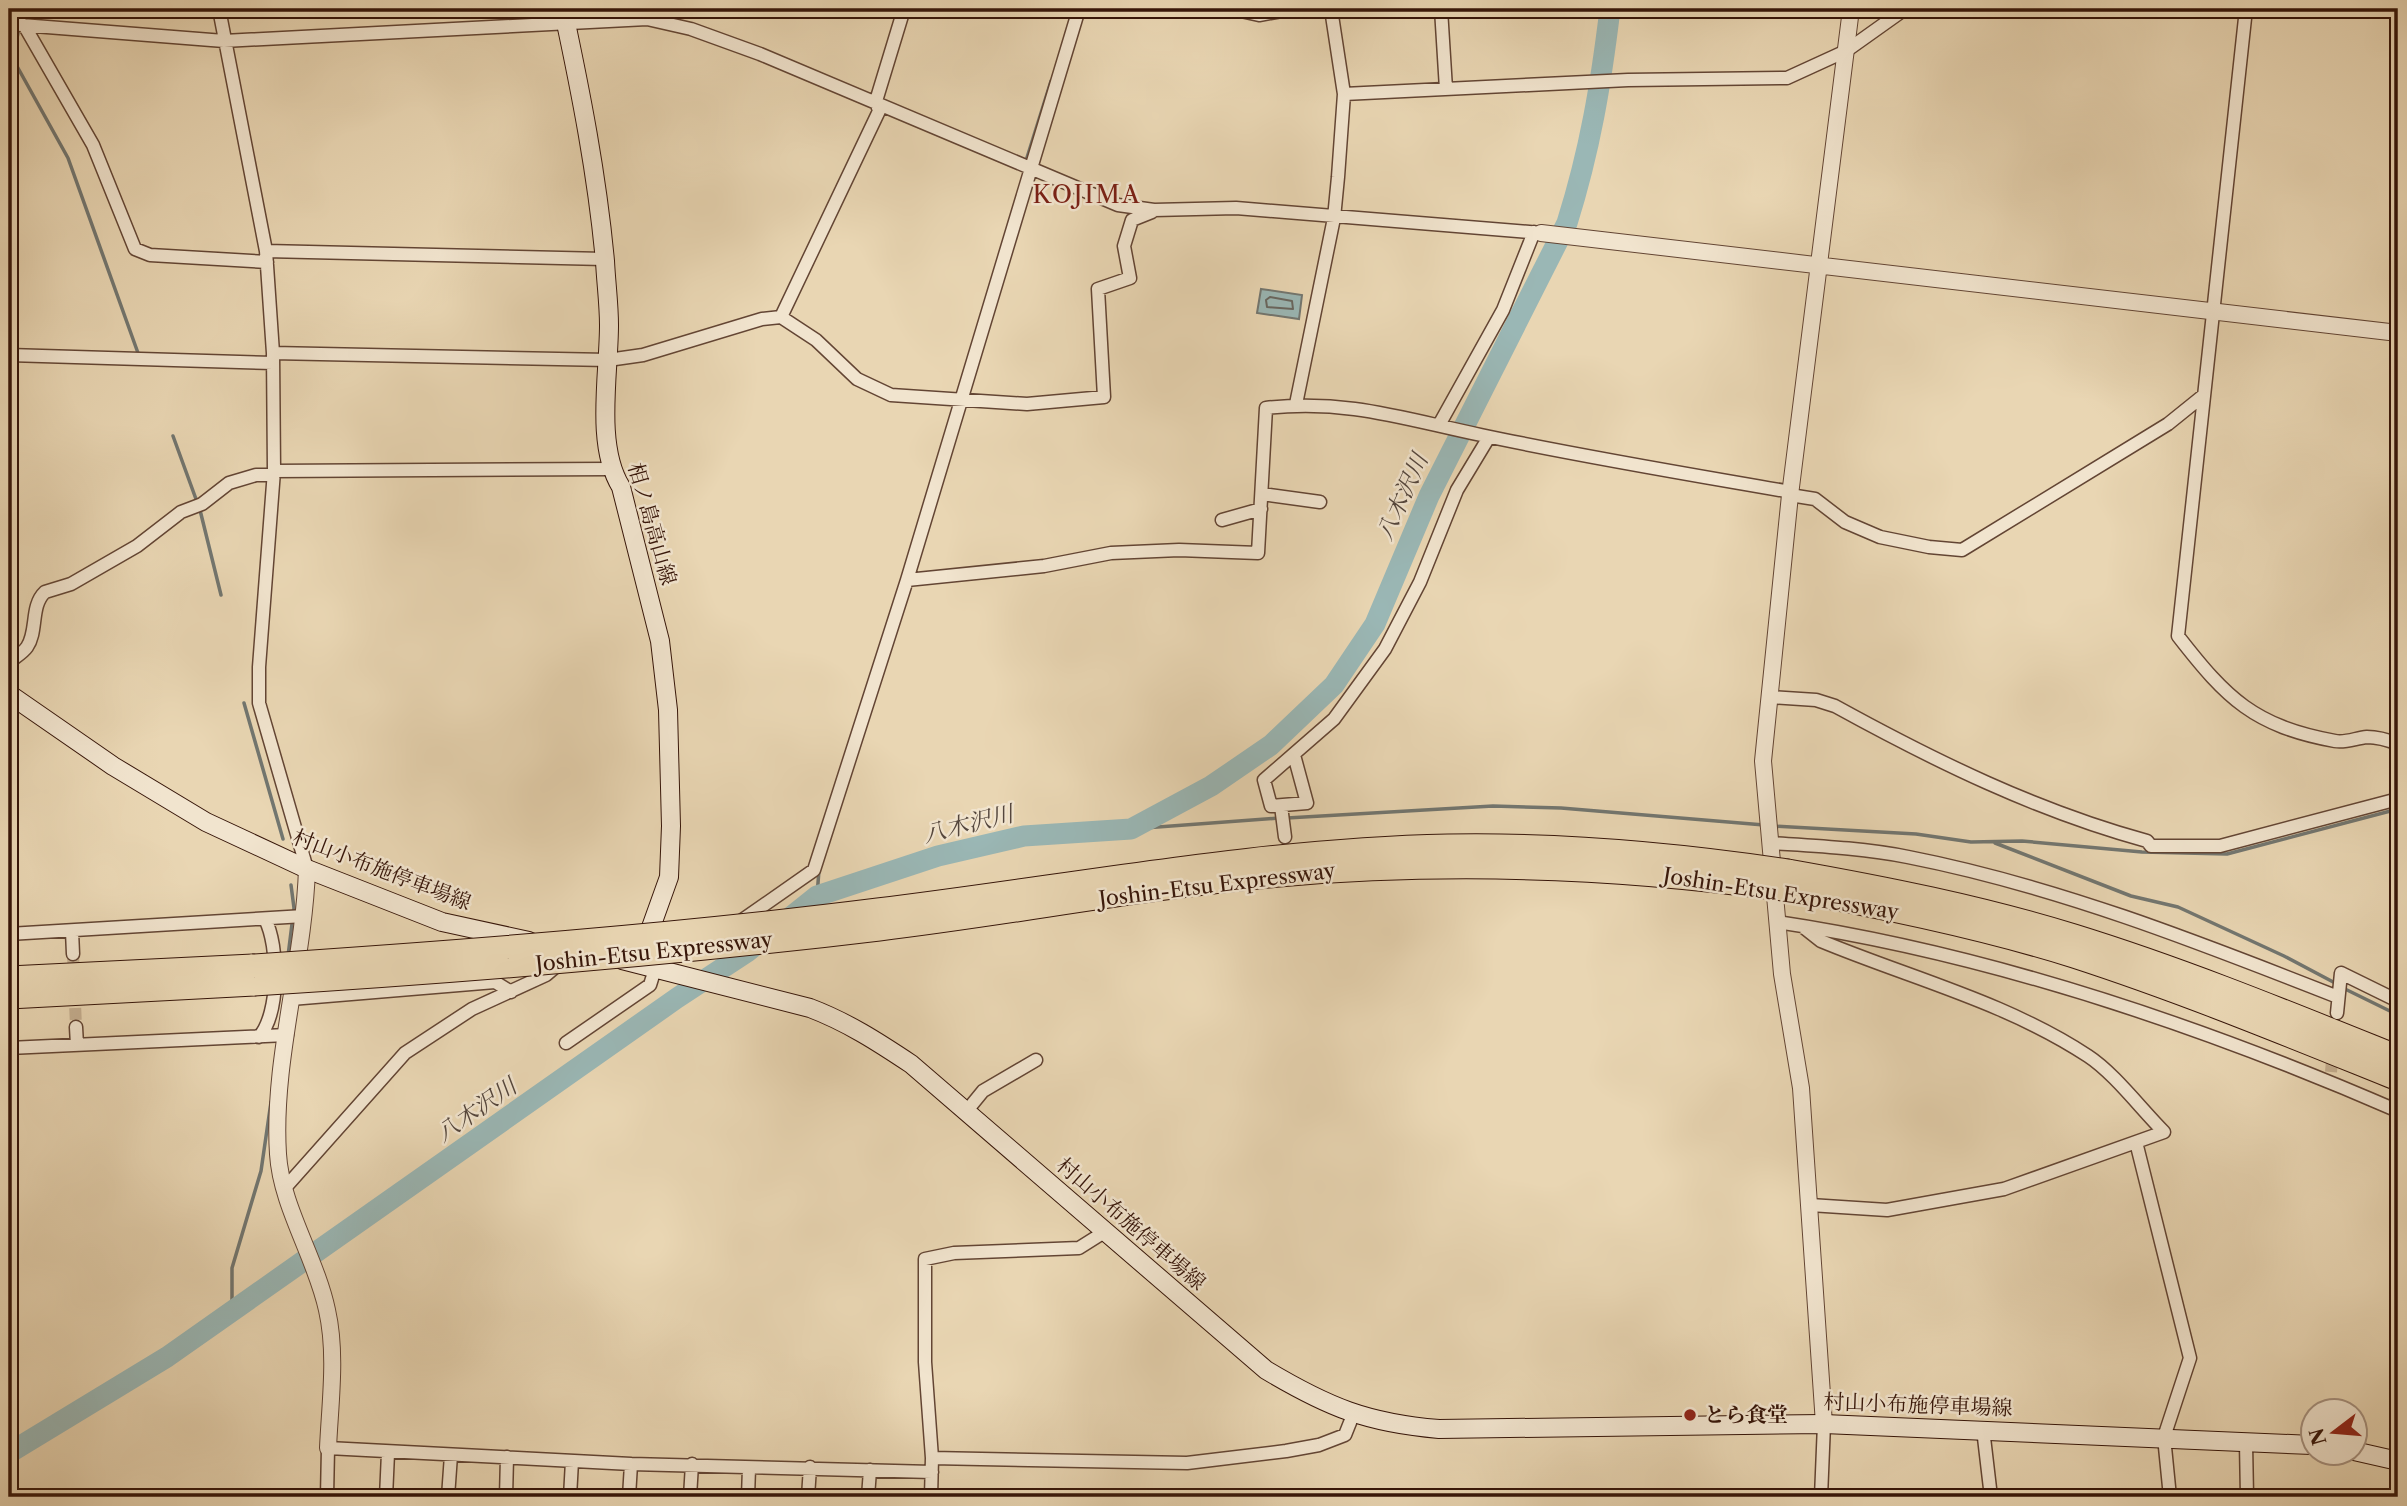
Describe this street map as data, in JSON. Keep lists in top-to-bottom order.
{
  "streets": {
    "highway": ["Joshin-Etsu Expressway"],
    "main road": ["相ノ島高山線", "村山小布施停車場線"]
  },
  "crossings": [
    ["相ノ島高山線", "村山小布施停車場線"]
  ],
  "districts": ["KOJIMA"],
  "water": ["八木沢川"],
  "places": ["とら食堂"],
  "north": "left"
}
